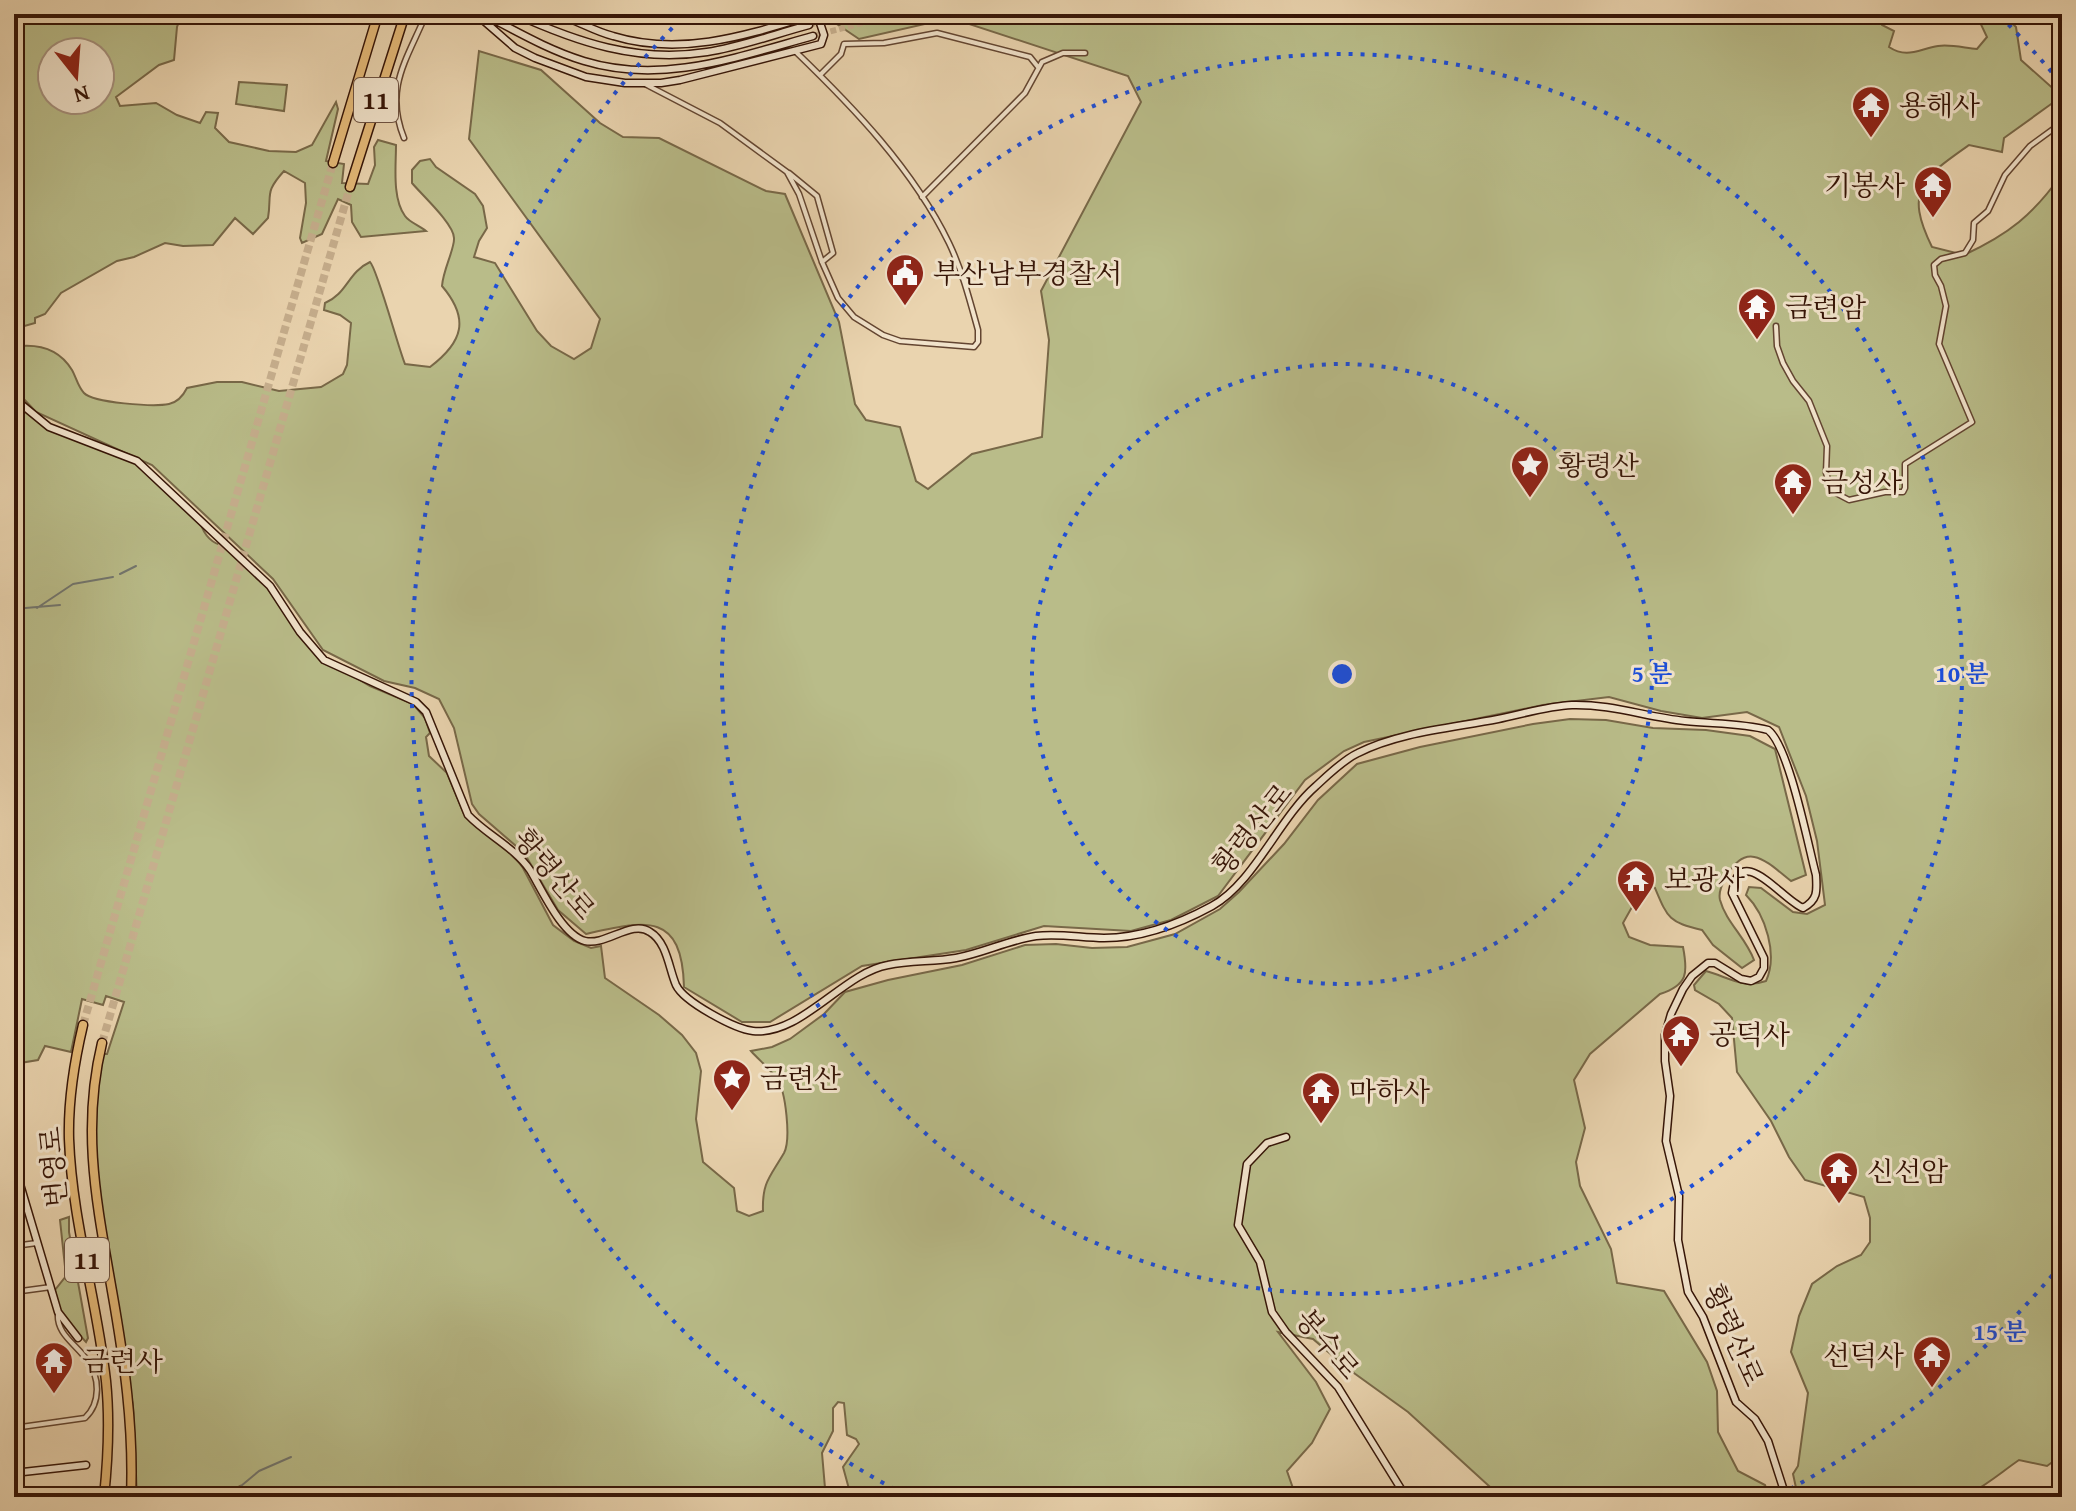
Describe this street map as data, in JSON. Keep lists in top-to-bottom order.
{
  "streets": {
    "highway": ["11", "번영로"],
    "street": ["황령산로", "봉수로"]
  },
  "places": {
    "temple": [
      "용해사",
      "기봉사",
      "금련암",
      "금성사",
      "보광사",
      "공덕사",
      "마하사",
      "신선암",
      "선덕사",
      "금련사"
    ],
    "public building": ["부산남부경찰서"],
    "place": ["황령산", "금련산"]
  },
  "north": "bottom",
  "rings": ["5 분", "10 분", "15 분"]
}
